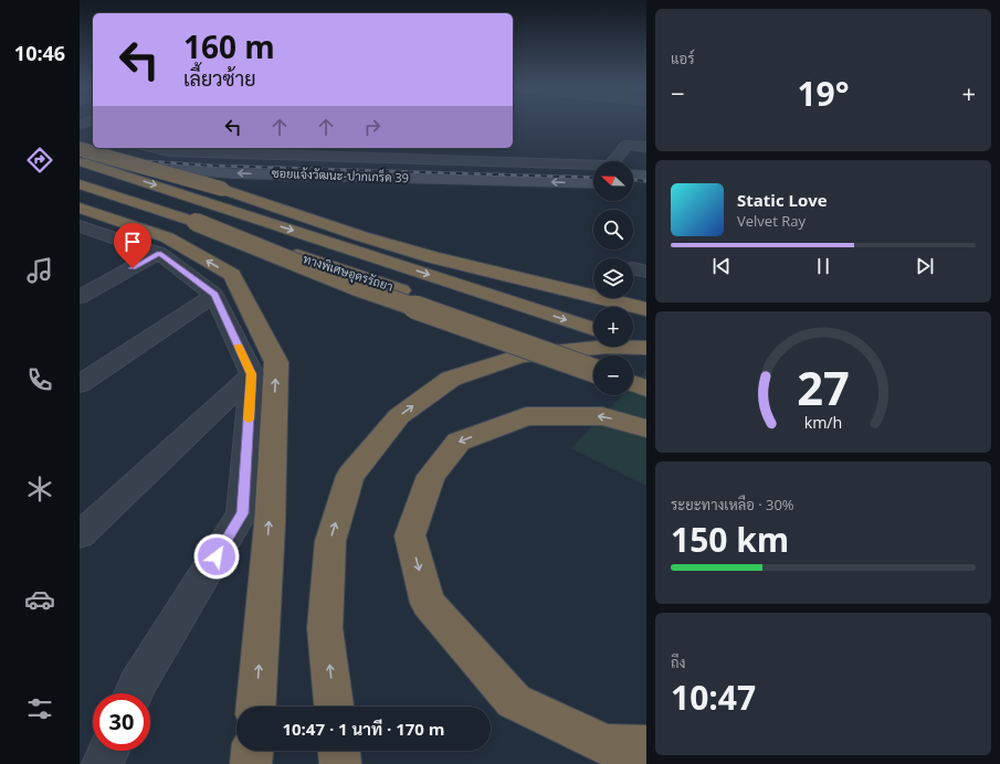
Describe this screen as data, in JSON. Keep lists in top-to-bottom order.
{
  "streets": {
    "highway": ["ทางพิเศษอุดรรัถยา"],
    "main road": ["ซอยแจ้งวัฒนะ-ปากเกร็ด 39"]
  },
  "crossings": [
    ["ซอยแจ้งวัฒนะ-ปากเกร็ด 39", "ทางพิเศษอุดรรัถยา"]
  ],
  "north": "left",
  "page": {
    "tabs": "10:46",
    "tile": [
      "แอร์",
      ["ระยะทางเหลือ · 30%", "150 km"],
      ["ถึง", "10:47"]
    ],
    "turn": ["160 m", "เลี้ยวซ้าย"],
    "heat": ["−", "19°", "+"],
    "map_buttons": ["+", "−"],
    "song": ["Static Love", "Velvet Ray"],
    "limit": "30",
    "trip": "10:47 · 1 นาที · 170 m",
    "gauge": ["27", "km/h"]
  }
}
